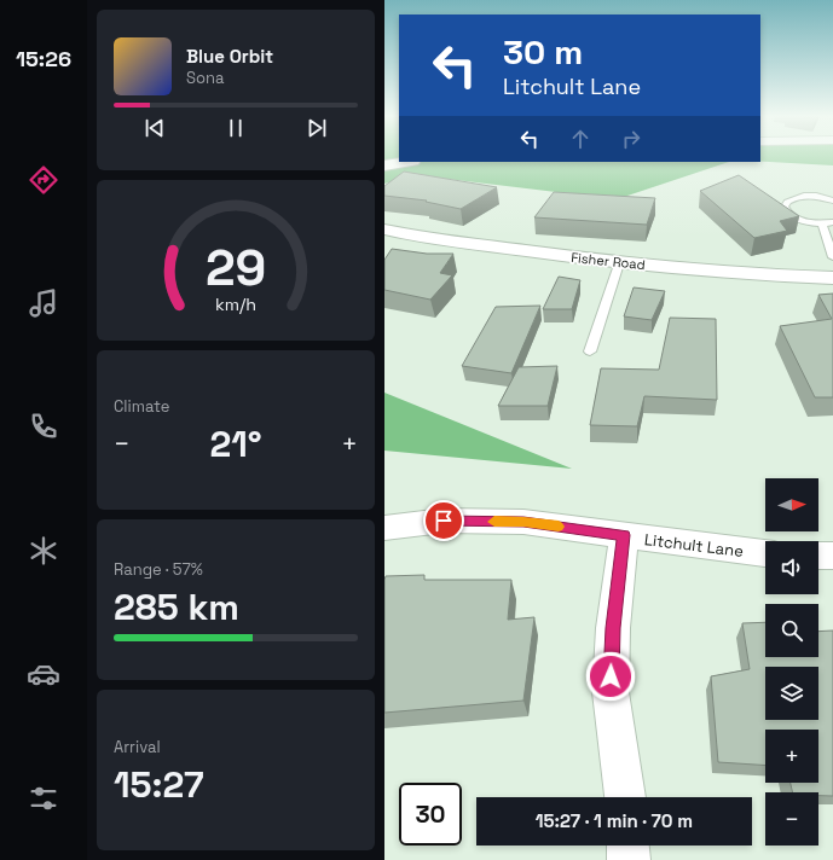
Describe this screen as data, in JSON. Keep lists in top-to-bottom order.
{
  "streets": {
    "street": ["Fisher Road", "Litchult Lane"]
  },
  "north": "right",
  "page": {
    "tabs": "15:26",
    "turn": ["30 m", "Litchult Lane"],
    "song": ["Blue Orbit", "Sona"],
    "tile": [
      "Climate",
      ["Range · 57%", "285 km"],
      ["Arrival", "15:27"]
    ],
    "heat": ["−", "21°", "+"],
    "map_buttons": ["+", "−"],
    "limit": "30",
    "trip": "15:27 · 1 min · 70 m",
    "gauge": ["29", "km/h"]
  }
}
